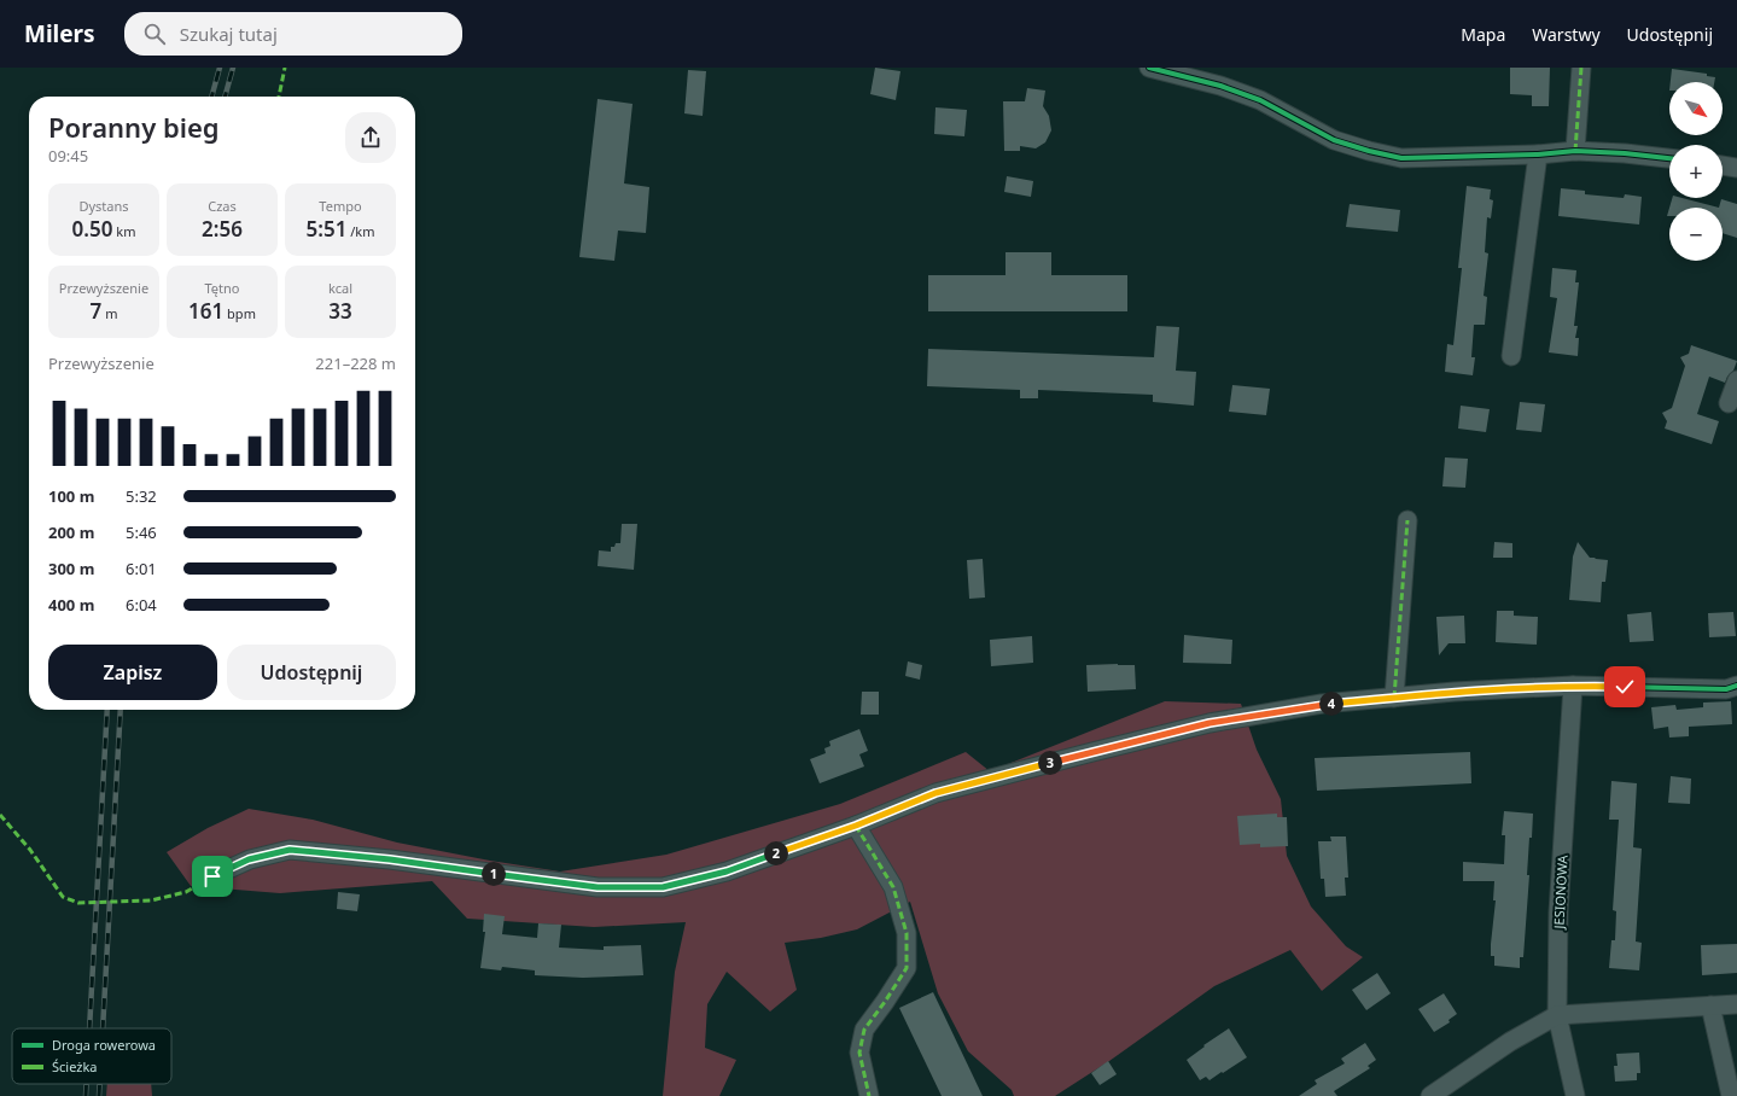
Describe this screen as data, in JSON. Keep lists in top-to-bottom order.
{
  "streets": {
    "street": ["JESIONOWA"]
  },
  "legend": ["Droga rowerowa", "Ścieżka"],
  "north": "bottom right",
  "page": {
    "header": "Milers",
    "search": "Szukaj tutaj",
    "nav": ["Mapa", "Warstwy", "Udostępnij"],
    "map_buttons": ["+", "−"],
    "heading": ["Poranny bieg", "09:45"],
    "stats": [
      ["Dystans", "0.50 km"],
      ["Czas", "2:56"],
      ["Tempo", "5:51 /km"],
      ["Przewyższenie", "7 m"],
      ["Tętno", "161 bpm"],
      ["kcal", "33"]
    ],
    "chart": ["Przewyższenie", "221–228 m"],
    "list": [
      {
        "name": "100 m",
        "note": "5:32"
      },
      {
        "name": "200 m",
        "note": "5:46"
      },
      {
        "name": "300 m",
        "note": "6:01"
      },
      {
        "name": "400 m",
        "note": "6:04"
      }
    ],
    "buttons": ["Zapisz", "Udostępnij"],
    "pins": [
      "4",
      "3",
      "2",
      "1"
    ]
  }
}
